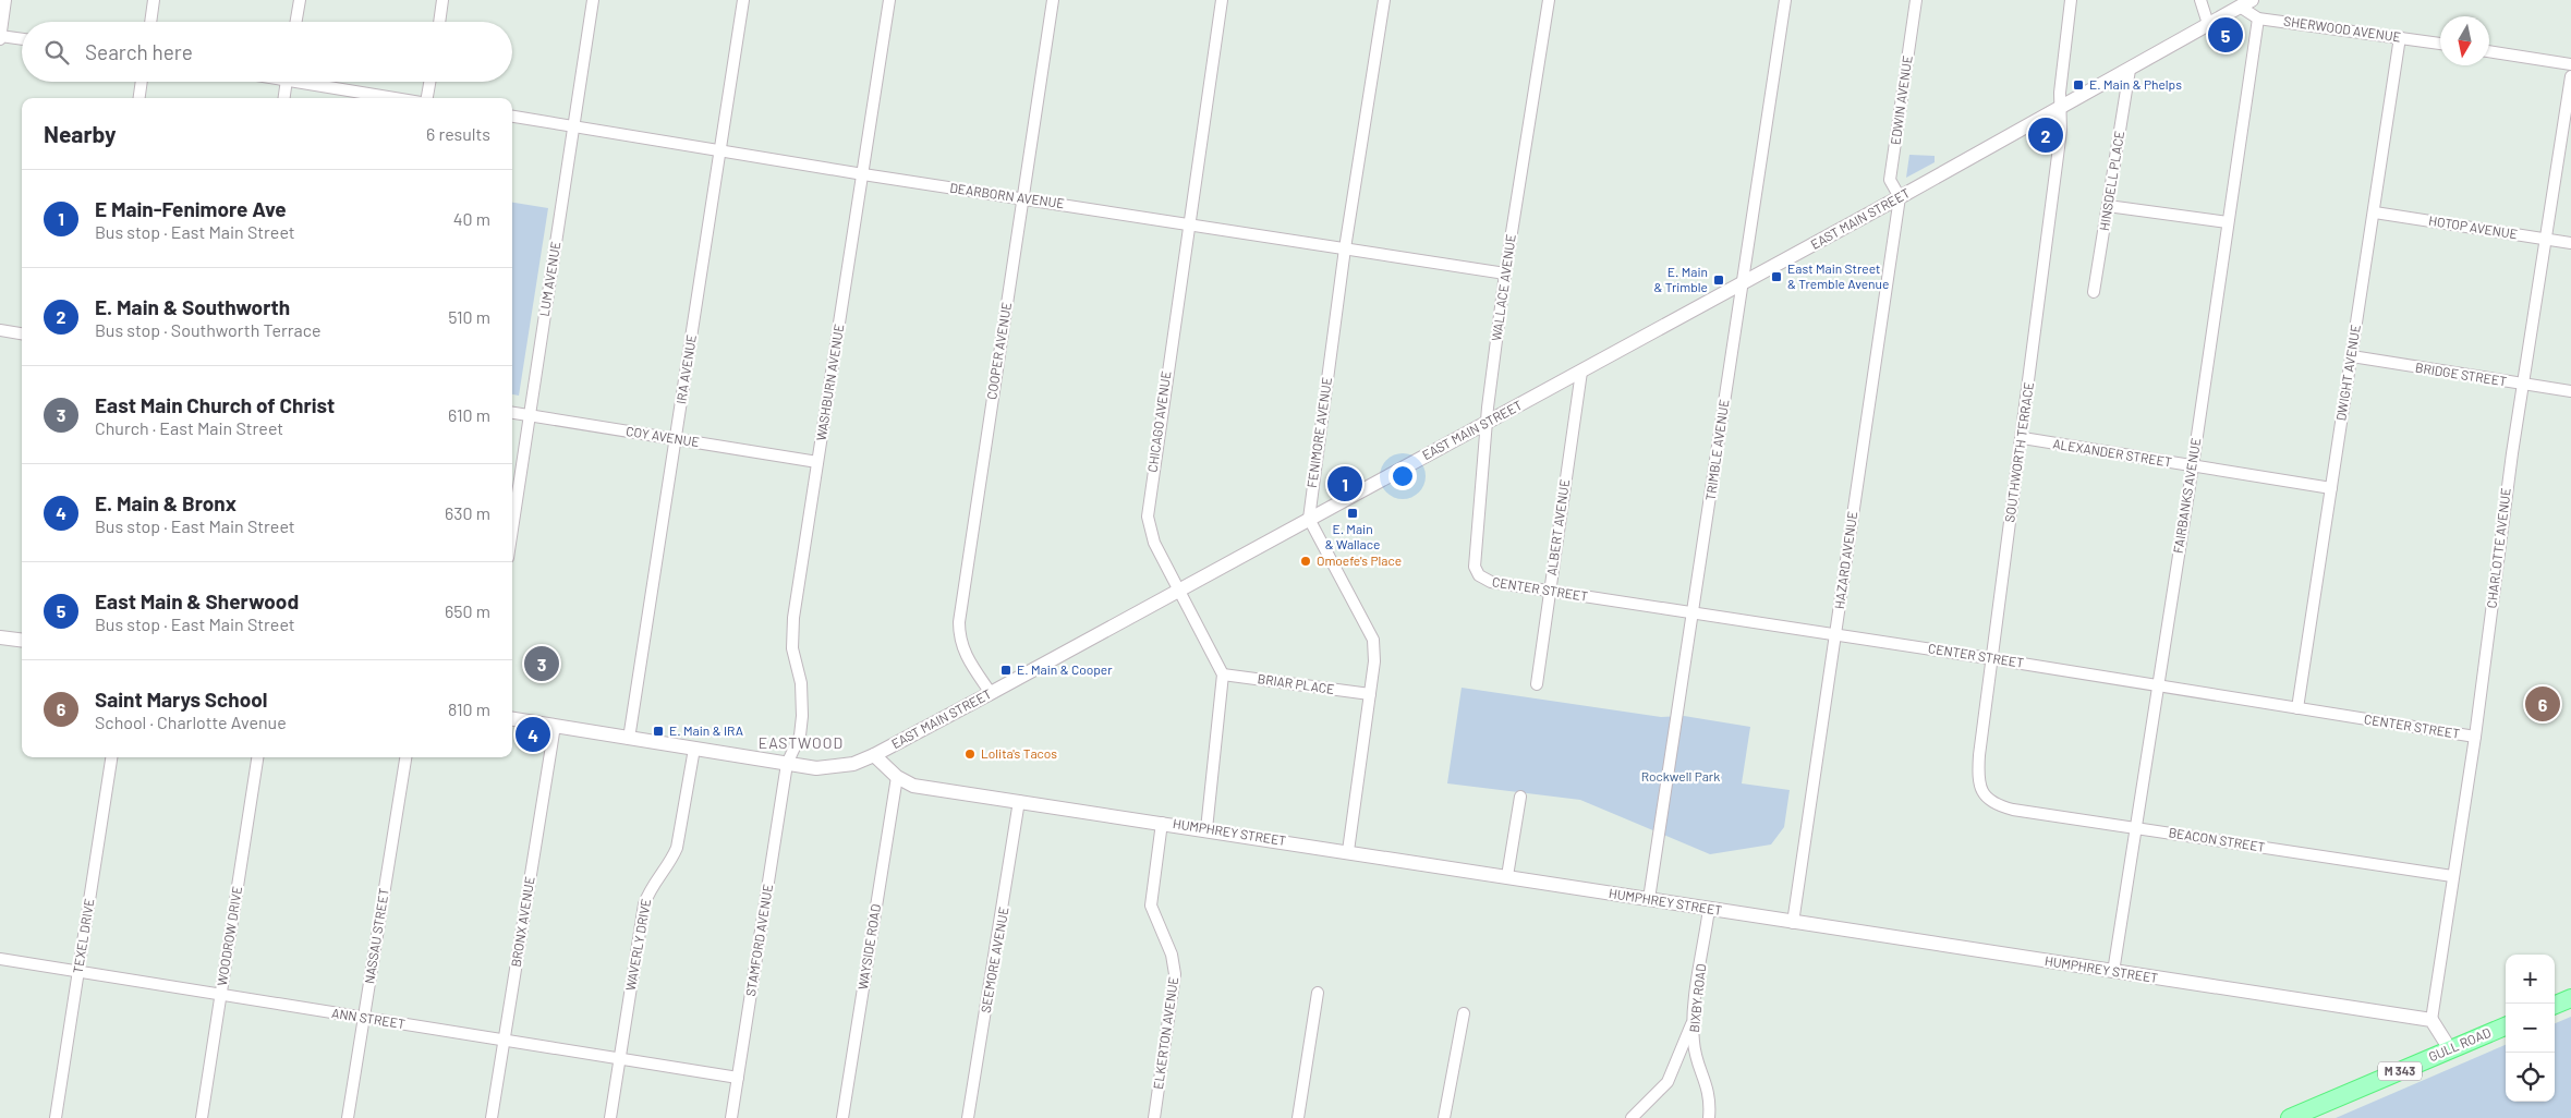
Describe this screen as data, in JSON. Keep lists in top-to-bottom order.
{
  "streets": {
    "main road": ["GULL ROAD", "M 343"],
    "street": [
      "SHERWOOD AVENUE",
      "EDWIN AVENUE",
      "HINSDELL PLACE",
      "DEARBORN AVENUE",
      "EAST MAIN STREET",
      "HOTOP AVENUE",
      "LUM AVENUE",
      "WALLACE AVENUE",
      "COOPER AVENUE",
      "IRA AVENUE",
      "DWIGHT AVENUE",
      "BRIDGE STREET",
      "WASHBURN AVENUE",
      "CHICAGO AVENUE",
      "FENIMORE AVENUE",
      "COY AVENUE",
      "TRIMBLE AVENUE",
      "SOUTHWORTH TERRACE",
      "ALEXANDER STREET",
      "FAIRBANKS AVENUE",
      "ALBERT AVENUE",
      "CHARLOTTE AVENUE",
      "HAZARD AVENUE",
      "CENTER STREET",
      "BRIAR PLACE",
      "HUMPHREY STREET",
      "BEACON STREET",
      "BRONX AVENUE",
      "TEXEL DRIVE",
      "WOODROW DRIVE",
      "NASSAU STREET",
      "STAMFORD AVENUE",
      "WAVERLY DRIVE",
      "WAYSIDE ROAD",
      "SEEMORE AVENUE",
      "BIXBY ROAD",
      "ANN STREET",
      "ELKERTON AVENUE"
    ]
  },
  "crossings": [
    ["SHERWOOD AVENUE", "EAST MAIN STREET"],
    ["SHERWOOD AVENUE", "DWIGHT AVENUE"],
    ["SHERWOOD AVENUE", "FAIRBANKS AVENUE"],
    ["EDWIN AVENUE", "EAST MAIN STREET"],
    ["EDWIN AVENUE", "HAZARD AVENUE"],
    ["HINSDELL PLACE", "EAST MAIN STREET"],
    ["DEARBORN AVENUE", "LUM AVENUE"],
    ["DEARBORN AVENUE", "WALLACE AVENUE"],
    ["DEARBORN AVENUE", "COOPER AVENUE"],
    ["DEARBORN AVENUE", "IRA AVENUE"],
    ["DEARBORN AVENUE", "WASHBURN AVENUE"],
    ["DEARBORN AVENUE", "CHICAGO AVENUE"],
    ["DEARBORN AVENUE", "FENIMORE AVENUE"],
    ["EAST MAIN STREET", "WALLACE AVENUE"],
    ["EAST MAIN STREET", "COOPER AVENUE"],
    ["EAST MAIN STREET", "IRA AVENUE"],
    ["EAST MAIN STREET", "WASHBURN AVENUE"],
    ["EAST MAIN STREET", "CHICAGO AVENUE"],
    ["EAST MAIN STREET", "FENIMORE AVENUE"],
    ["EAST MAIN STREET", "TRIMBLE AVENUE"],
    ["EAST MAIN STREET", "SOUTHWORTH TERRACE"],
    ["EAST MAIN STREET", "ALBERT AVENUE"],
    ["EAST MAIN STREET", "HAZARD AVENUE"],
    ["EAST MAIN STREET", "HUMPHREY STREET"],
    ["EAST MAIN STREET", "BRONX AVENUE"],
    ["EAST MAIN STREET", "STAMFORD AVENUE"],
    ["EAST MAIN STREET", "WAVERLY DRIVE"],
    ["HOTOP AVENUE", "DWIGHT AVENUE"],
    ["HOTOP AVENUE", "CHARLOTTE AVENUE"],
    ["LUM AVENUE", "COY AVENUE"],
    ["WALLACE AVENUE", "CENTER STREET"],
    ["IRA AVENUE", "COY AVENUE"],
    ["DWIGHT AVENUE", "BRIDGE STREET"],
    ["DWIGHT AVENUE", "ALEXANDER STREET"],
    ["DWIGHT AVENUE", "CENTER STREET"],
    ["BRIDGE STREET", "CHARLOTTE AVENUE"],
    ["WASHBURN AVENUE", "COY AVENUE"],
    ["WASHBURN AVENUE", "STAMFORD AVENUE"],
    ["CHICAGO AVENUE", "BRIAR PLACE"],
    ["TRIMBLE AVENUE", "CENTER STREET"],
    ["TRIMBLE AVENUE", "HUMPHREY STREET"],
    ["SOUTHWORTH TERRACE", "ALEXANDER STREET"],
    ["SOUTHWORTH TERRACE", "CENTER STREET"],
    ["SOUTHWORTH TERRACE", "BEACON STREET"],
    ["ALEXANDER STREET", "FAIRBANKS AVENUE"],
    ["FAIRBANKS AVENUE", "CENTER STREET"],
    ["FAIRBANKS AVENUE", "HUMPHREY STREET"],
    ["FAIRBANKS AVENUE", "BEACON STREET"],
    ["ALBERT AVENUE", "CENTER STREET"],
    ["CHARLOTTE AVENUE", "CENTER STREET"],
    ["CHARLOTTE AVENUE", "HUMPHREY STREET"],
    ["CHARLOTTE AVENUE", "BEACON STREET"],
    ["HAZARD AVENUE", "CENTER STREET"],
    ["HAZARD AVENUE", "HUMPHREY STREET"],
    ["HUMPHREY STREET", "WAYSIDE ROAD"],
    ["HUMPHREY STREET", "SEEMORE AVENUE"],
    ["HUMPHREY STREET", "BIXBY ROAD"],
    ["HUMPHREY STREET", "ELKERTON AVENUE"],
    ["BRONX AVENUE", "ANN STREET"],
    ["TEXEL DRIVE", "ANN STREET"],
    ["WOODROW DRIVE", "ANN STREET"],
    ["NASSAU STREET", "ANN STREET"],
    ["STAMFORD AVENUE", "ANN STREET"],
    ["WAVERLY DRIVE", "ANN STREET"]
  ],
  "districts": ["EASTWOOD"],
  "parks": ["Rockwell Park"],
  "places": {
    "transit": [
      "E. Main & Phelps",
      "East Main Street & Tremble Avenue",
      "E. Main & Trimble",
      "E. Main & Wallace",
      "E. Main & Cooper",
      "E. Main & IRA"
    ],
    "other": ["Omoefe's Place", "Lolita's Tacos"]
  },
  "north": "bottom",
  "page": {
    "pins": [
      "5",
      "2",
      "1",
      "3",
      "6",
      "4"
    ],
    "search": "Search here",
    "heading": ["Nearby", "6 results"],
    "list": [
      {
        "mark": "1",
        "name": "E Main-Fenimore Ave",
        "note": "Bus stop · East Main Street",
        "value": "40 m"
      },
      {
        "mark": "2",
        "name": "E. Main & Southworth",
        "note": "Bus stop · Southworth Terrace",
        "value": "510 m"
      },
      {
        "mark": "3",
        "name": "East Main Church of Christ",
        "note": "Church · East Main Street",
        "value": "610 m"
      },
      {
        "mark": "4",
        "name": "E. Main & Bronx",
        "note": "Bus stop · East Main Street",
        "value": "630 m"
      },
      {
        "mark": "5",
        "name": "East Main & Sherwood",
        "note": "Bus stop · East Main Street",
        "value": "650 m"
      },
      {
        "mark": "6",
        "name": "Saint Marys School",
        "note": "School · Charlotte Avenue",
        "value": "810 m"
      }
    ],
    "map_buttons": ["+", "−"]
  }
}
